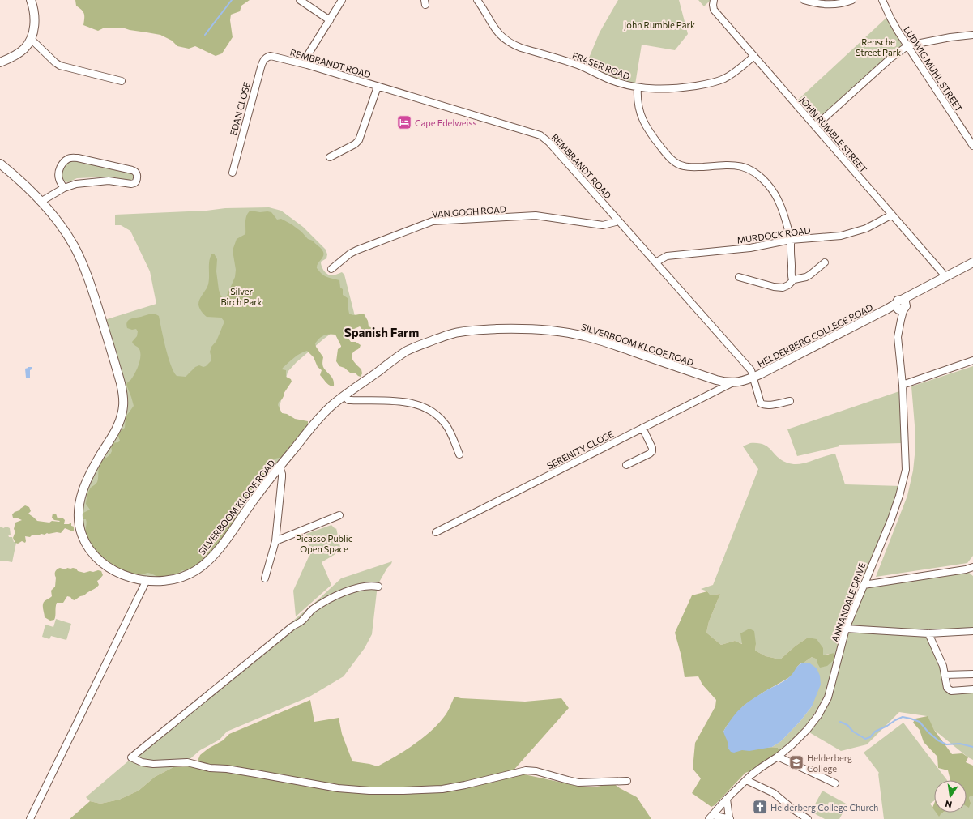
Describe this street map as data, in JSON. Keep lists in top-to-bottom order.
{
  "streets": {
    "street": [
      "REMBRANDT ROAD",
      "FRASER ROAD",
      "LUDWIG MUHL STREET",
      "EDAN CLOSE",
      "JOHN RUMBLE STREET",
      "VAN GOGH ROAD",
      "MURDOCK ROAD",
      "HELDERBERG COLLEGE ROAD",
      "SILVERBOOM KLOOF ROAD",
      "SERENITY CLOSE",
      "ANNANDALE DRIVE"
    ]
  },
  "crossings": [
    ["REMBRANDT ROAD", "EDAN CLOSE"],
    ["REMBRANDT ROAD", "VAN GOGH ROAD"],
    ["REMBRANDT ROAD", "MURDOCK ROAD"],
    ["REMBRANDT ROAD", "HELDERBERG COLLEGE ROAD"],
    ["REMBRANDT ROAD", "SILVERBOOM KLOOF ROAD"],
    ["FRASER ROAD", "JOHN RUMBLE STREET"],
    ["JOHN RUMBLE STREET", "MURDOCK ROAD"],
    ["JOHN RUMBLE STREET", "HELDERBERG COLLEGE ROAD"],
    ["HELDERBERG COLLEGE ROAD", "SILVERBOOM KLOOF ROAD"],
    ["HELDERBERG COLLEGE ROAD", "ANNANDALE DRIVE"],
    ["SILVERBOOM KLOOF ROAD", "SERENITY CLOSE"]
  ],
  "districts": ["Spanish Farm"],
  "parks": [
    "John Rumble Park",
    "Rensche Street Park",
    "Silver Birch Park",
    "Picasso Public Open Space"
  ],
  "places": {
    "hotel": ["Cape Edelweiss"],
    "school or university": ["Helderberg College"],
    "church": ["Helderberg College Church"]
  },
  "north": "bottom"
}
